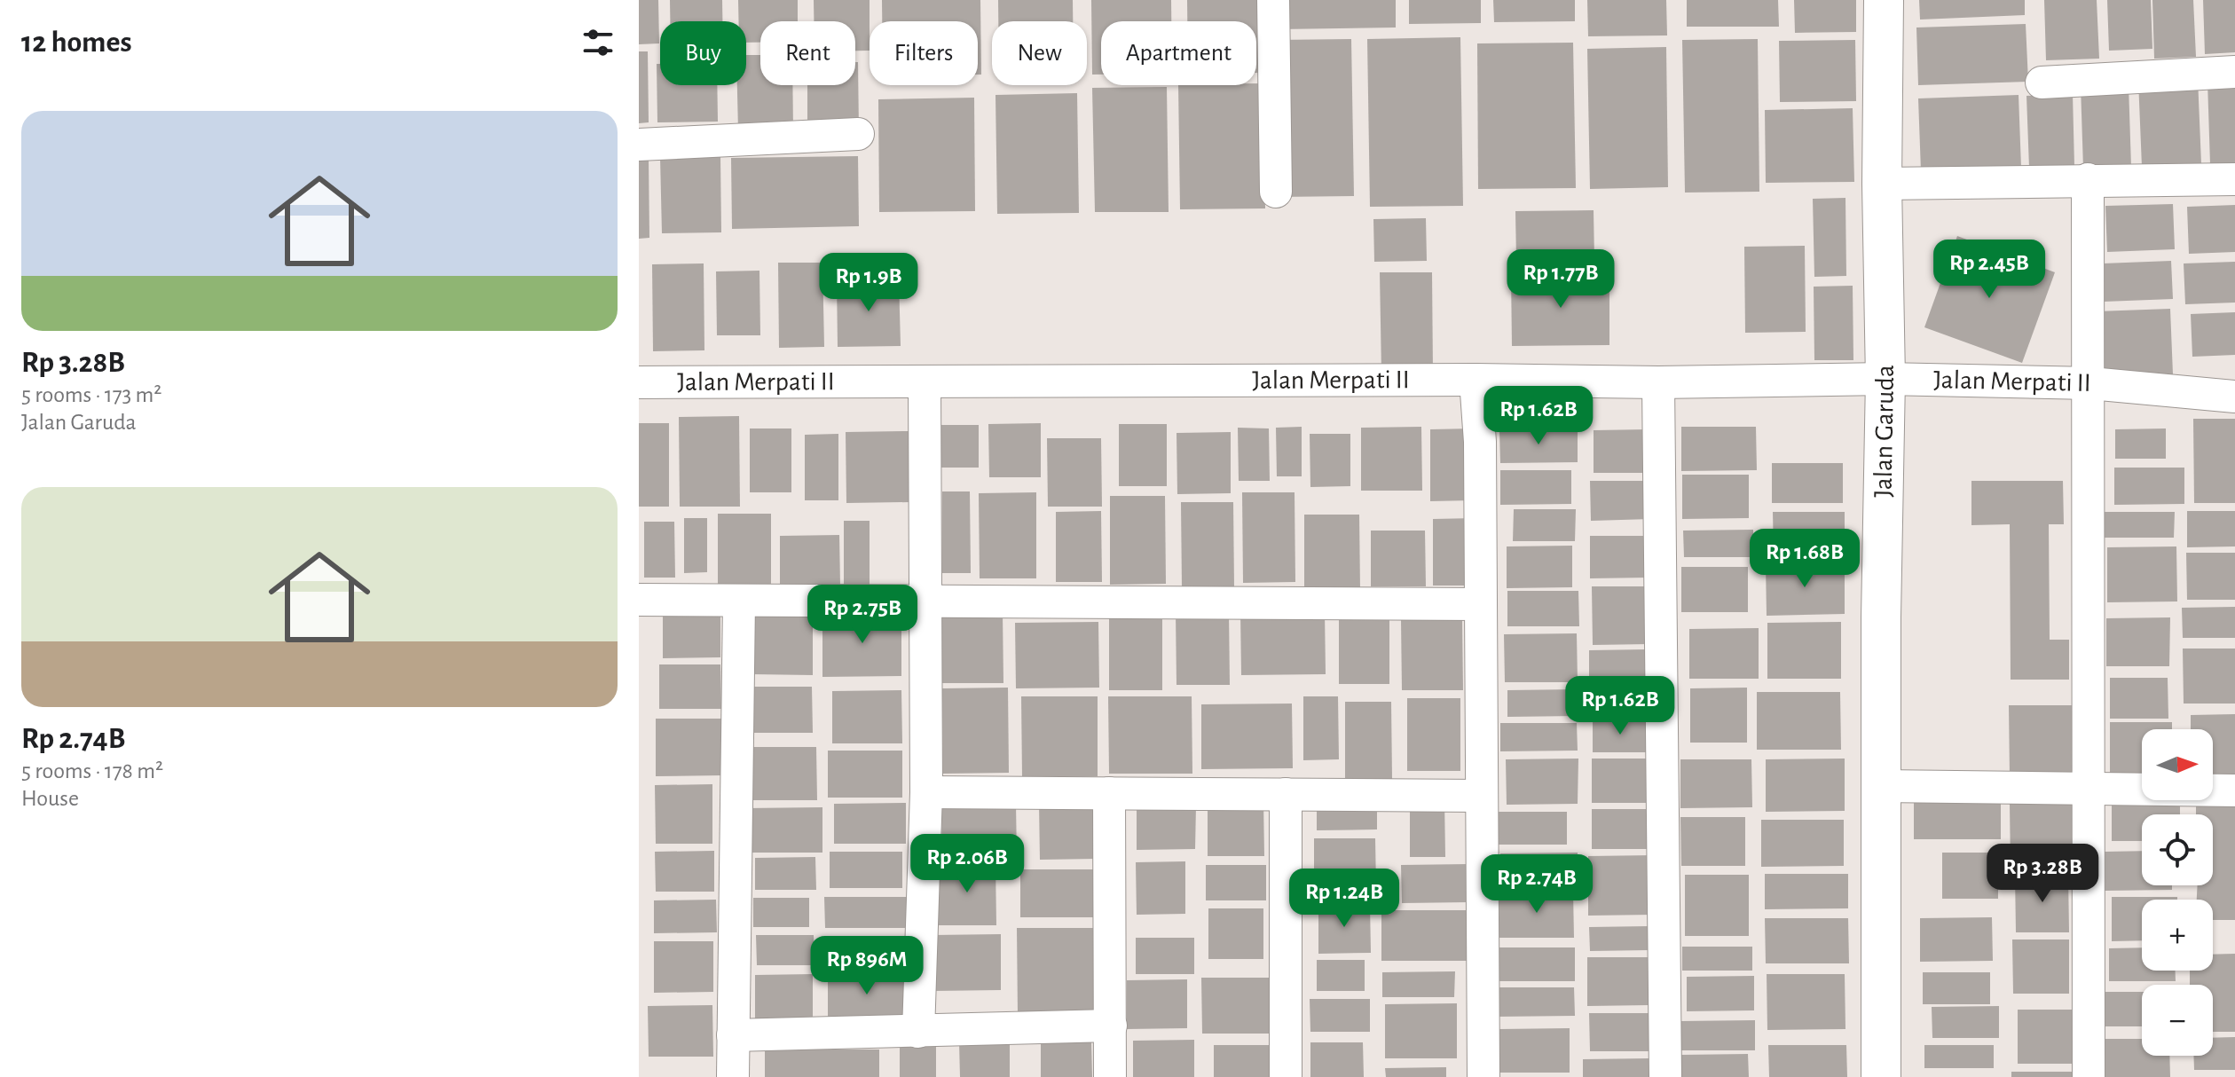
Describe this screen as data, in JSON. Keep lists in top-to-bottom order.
{
  "streets": {
    "street": ["Jalan Merpati II", "Jalan Garuda"]
  },
  "crossings": [
    ["Jalan Merpati II", "Jalan Garuda"]
  ],
  "north": "right",
  "page": {
    "heading": "12 homes",
    "chip": [
      "Buy",
      "Rent",
      "Filters",
      "New",
      "Apartment"
    ],
    "list": [
      {
        "name": "Rp 3.28B",
        "note": "5 rooms · 173 m² · Jalan Garuda"
      },
      {
        "name": "Rp 2.74B",
        "note": "5 rooms · 178 m² · House"
      }
    ],
    "price": [
      "Rp 2.45B",
      "Rp 1.77B",
      "Rp 1.9B",
      "Rp 1.62B",
      "Rp 1.68B",
      "Rp 2.75B",
      "Rp 1.62B",
      "Rp 2.06B",
      "Rp 3.28B",
      "Rp 2.74B",
      "Rp 1.24B",
      "Rp 896M"
    ],
    "map_buttons": ["+", "−"]
  }
}
